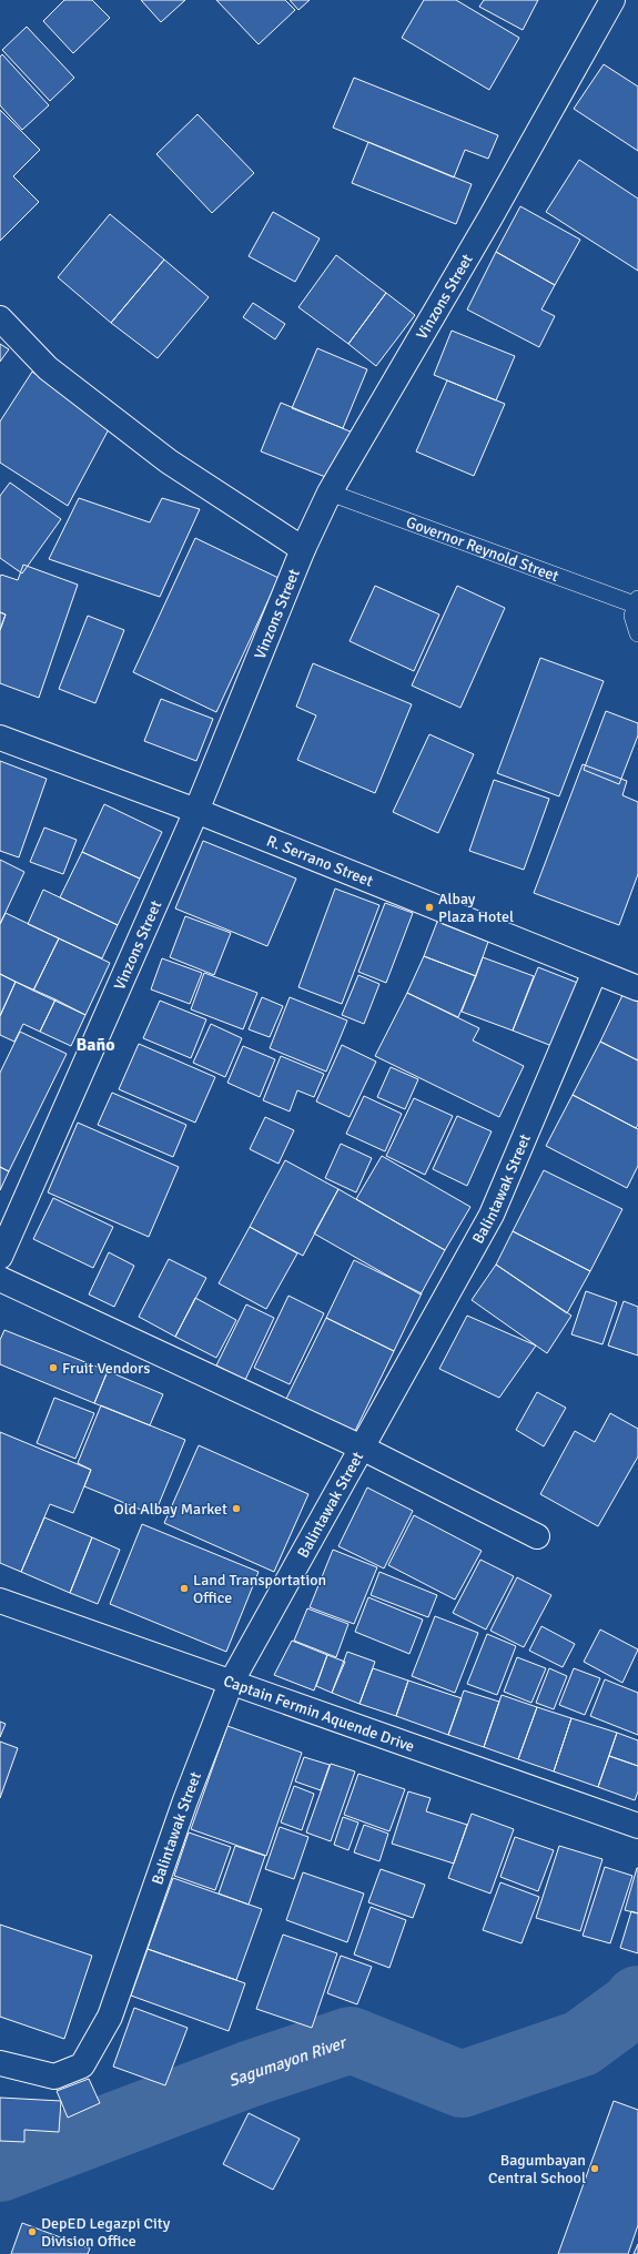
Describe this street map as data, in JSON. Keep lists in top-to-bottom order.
{
  "streets": {
    "street": [
      "Vinzons Street",
      "R. Serrano Street",
      "Balintawak Street",
      "Captain Fermin Aquende Drive"
    ],
    "lane": ["Governor Reynold Street"]
  },
  "crossings": [
    ["Vinzons Street", "Governor Reynold Street"],
    ["Vinzons Street", "R. Serrano Street"],
    ["R. Serrano Street", "Balintawak Street"],
    ["Balintawak Street", "Captain Fermin Aquende Drive"]
  ],
  "districts": ["Baño"],
  "water": ["Sagumayon River"],
  "places": [
    "Albay Plaza Hotel",
    "Fruit Vendors",
    "Old Albay Market",
    "Land Transportation Office",
    "Bagumbayan Central School",
    "DepED Legazpi City Division Office"
  ]
}
